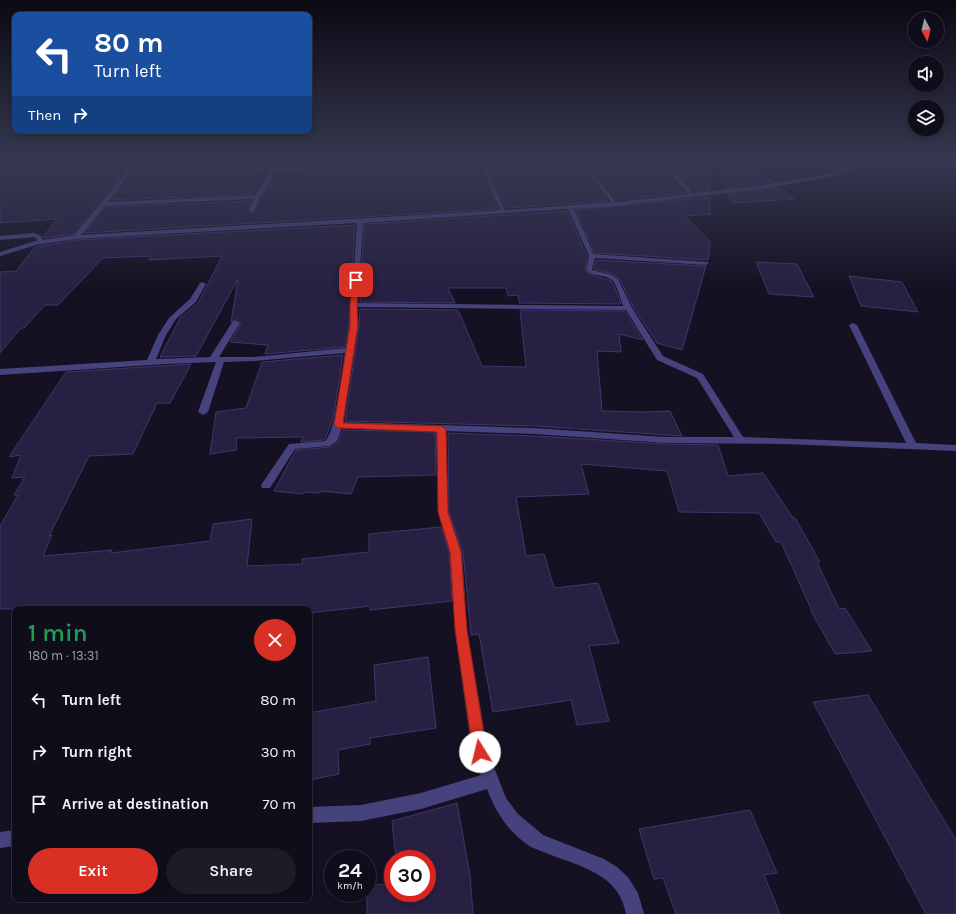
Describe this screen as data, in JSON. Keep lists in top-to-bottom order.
{
  "north": "bottom",
  "page": {
    "turn": ["80 m", "Turn left"],
    "then": "Then",
    "heading": ["1 min", "180 m · 13:31"],
    "list": [
      {
        "name": "Turn left",
        "value": "80 m"
      },
      {
        "name": "Turn right",
        "value": "30 m"
      },
      {
        "name": "Arrive at destination",
        "value": "70 m"
      }
    ],
    "buttons": ["Exit", "Share"],
    "speed": "24 km/h",
    "limit": "30"
  }
}
